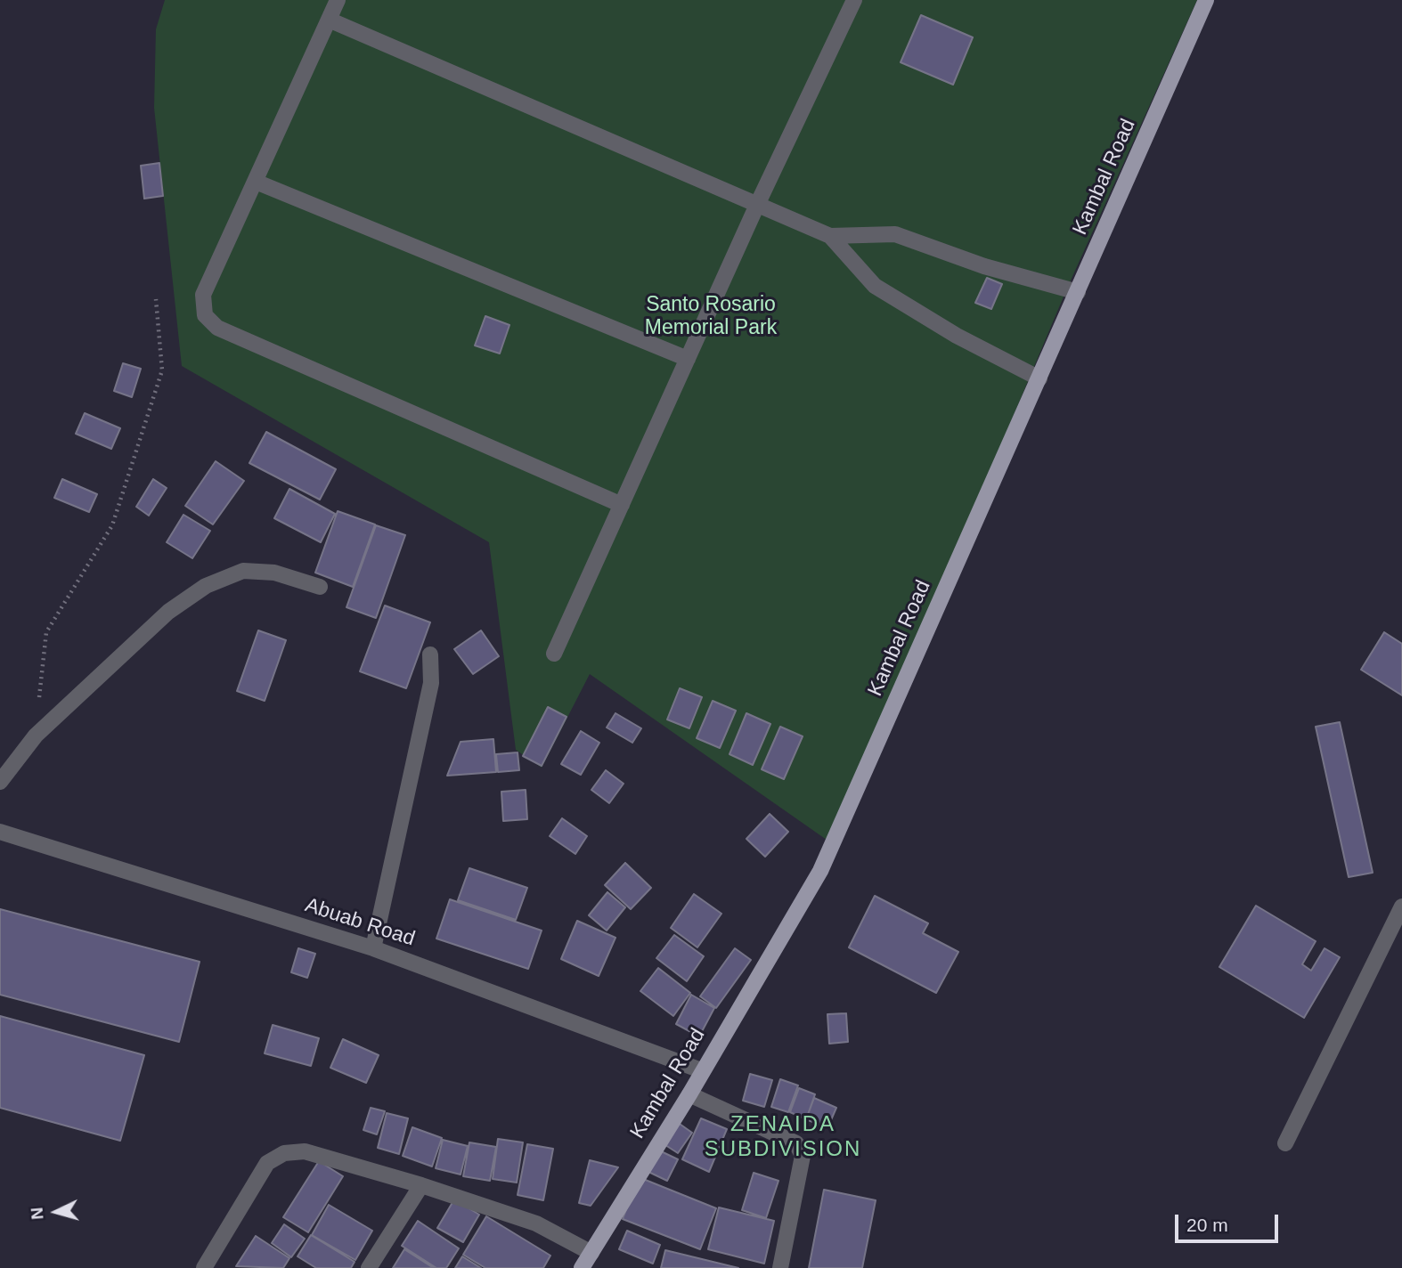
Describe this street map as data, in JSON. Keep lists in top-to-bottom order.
{
  "streets": {
    "main road": ["Kambal Road"],
    "street": ["Abuab Road"]
  },
  "crossings": [
    ["Kambal Road", "Abuab Road"]
  ],
  "districts": ["ZENAIDA SUBDIVISION"],
  "parks": ["Santo Rosario Memorial Park"],
  "scale_bar": "20 m",
  "north": "left"
}
